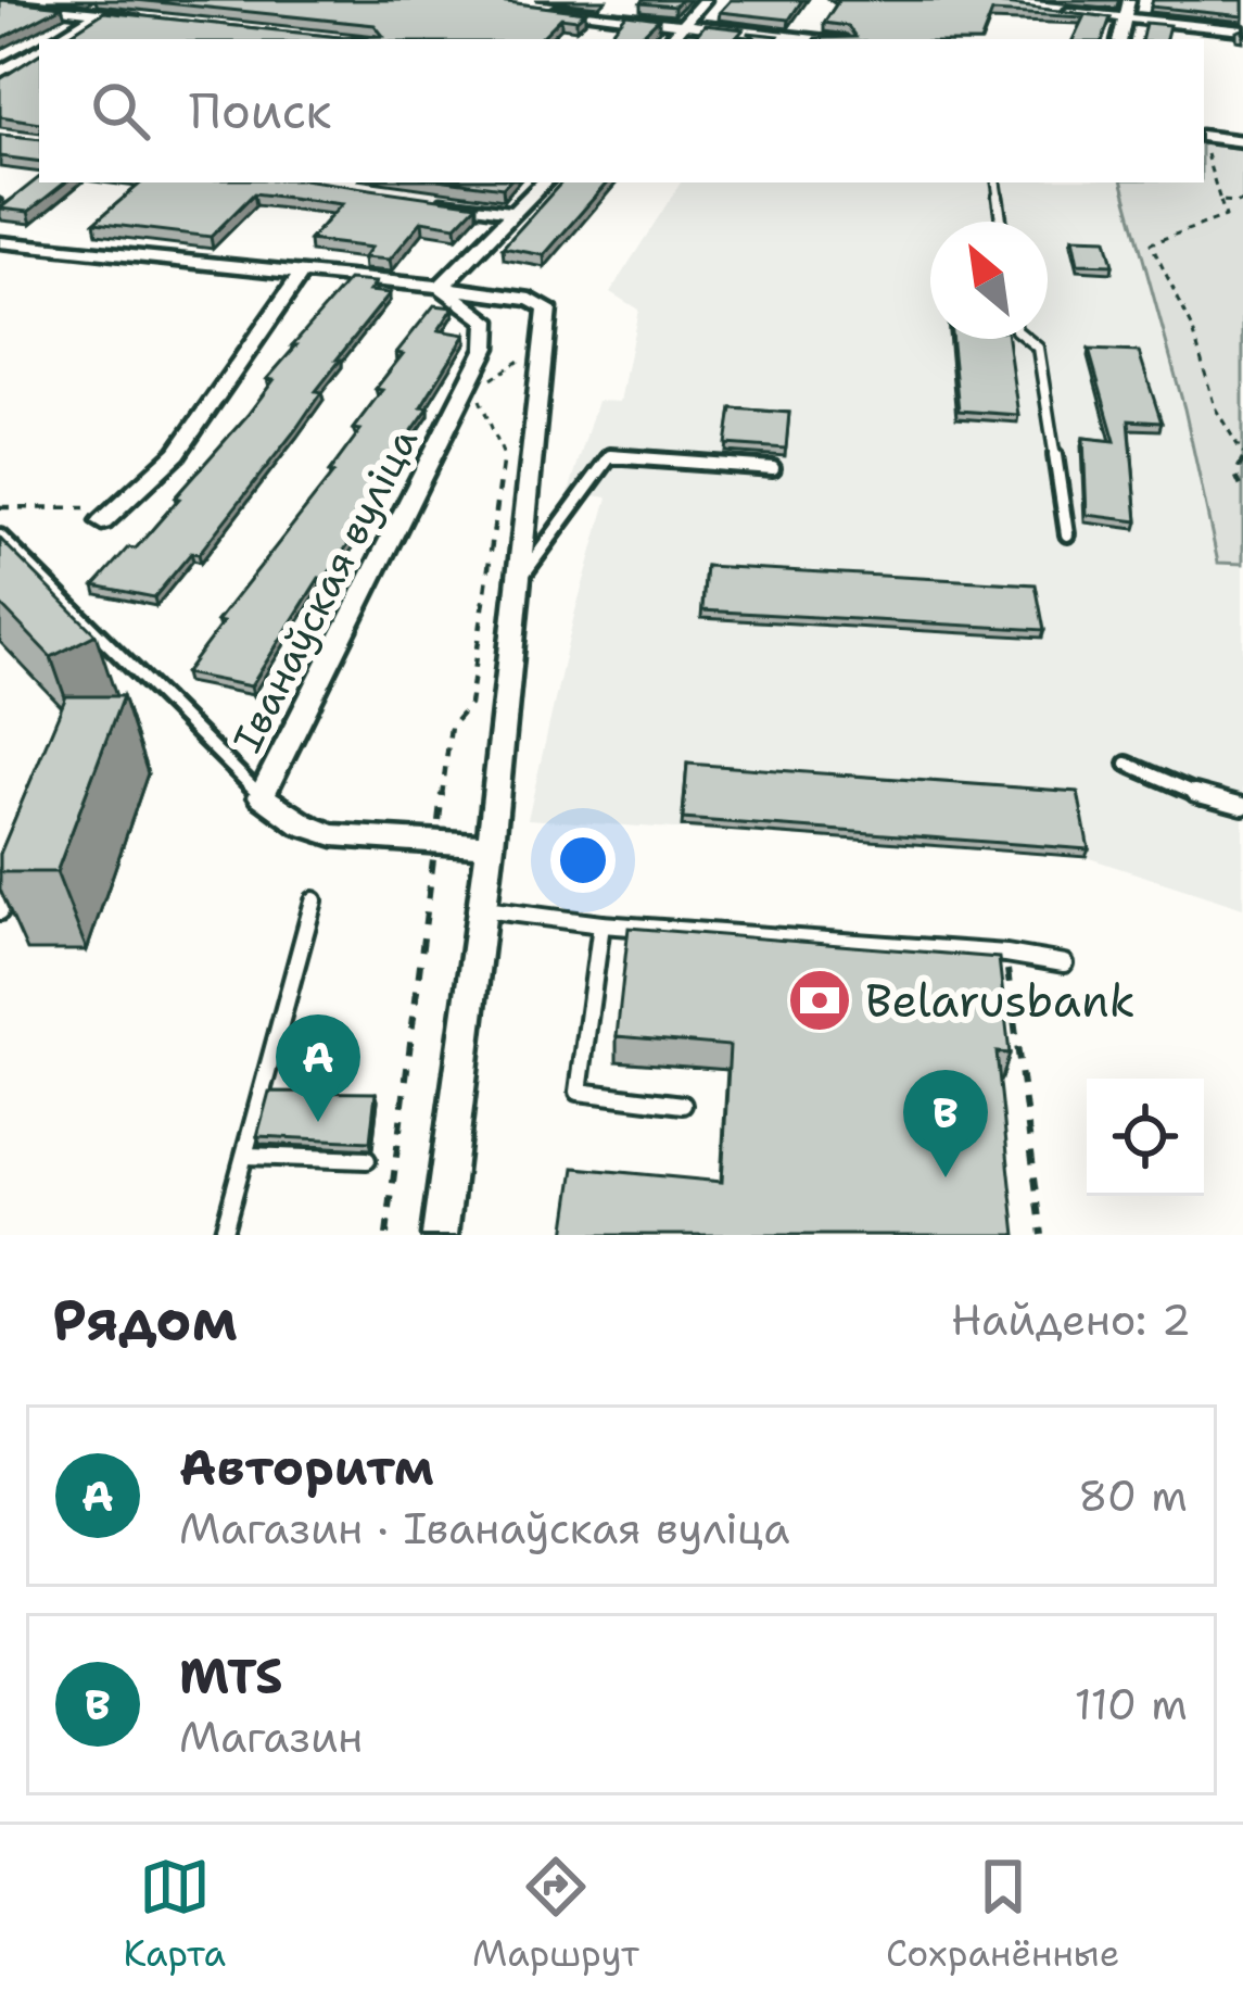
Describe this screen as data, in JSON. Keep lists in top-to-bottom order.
{
  "streets": {
    "street": ["Іванаўская вуліца"]
  },
  "places": {
    "bank": ["Belarusbank"]
  },
  "north": "top left",
  "page": {
    "search": "Поиск",
    "pins": ["A", "B"],
    "heading": ["Рядом", "Найдено: 2"],
    "list": [
      {
        "mark": "A",
        "name": "Авторитм",
        "note": "Магазин · Іванаўская вуліца",
        "value": "80 m"
      },
      {
        "mark": "B",
        "name": "MTS",
        "note": "Магазин",
        "value": "110 m"
      }
    ],
    "nav": ["Карта", "Маршрут", "Сохранённые"]
  }
}
